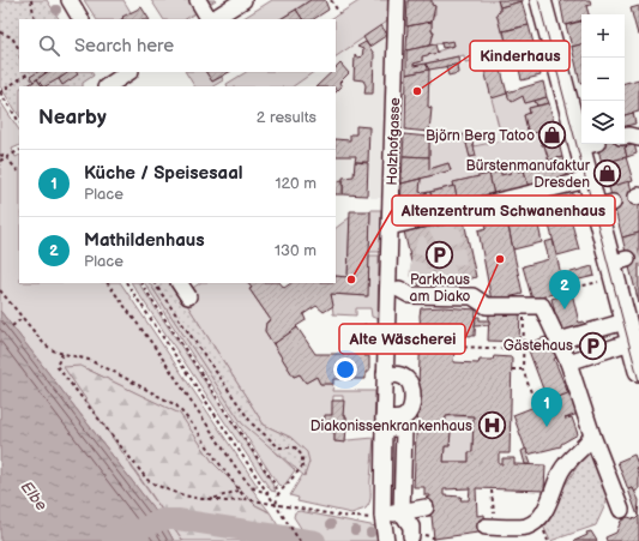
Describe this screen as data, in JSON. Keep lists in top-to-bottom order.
{
  "streets": {
    "street": ["Holzhofgasse"]
  },
  "water": ["Elbe"],
  "places": {
    "other": ["Kinderhaus", "Alte Wäscherei", "Altenzentrum Schwanenhaus"],
    "shop": ["Björn Berg Tatoo", "Bürstenmanufaktur Dresden"],
    "parking": ["Parkhaus am Diako", "Gästehaus"],
    "hospital": ["Diakonissenkrankenhaus"]
  },
  "page": {
    "map_buttons": ["+", "−"],
    "search": "Search here",
    "heading": ["Nearby", "2 results"],
    "list": [
      {
        "mark": "1",
        "name": "Küche / Speisesaal",
        "note": "Place",
        "value": "120 m"
      },
      {
        "mark": "2",
        "name": "Mathildenhaus",
        "note": "Place",
        "value": "130 m"
      }
    ],
    "pins": ["2", "1"]
  }
}
